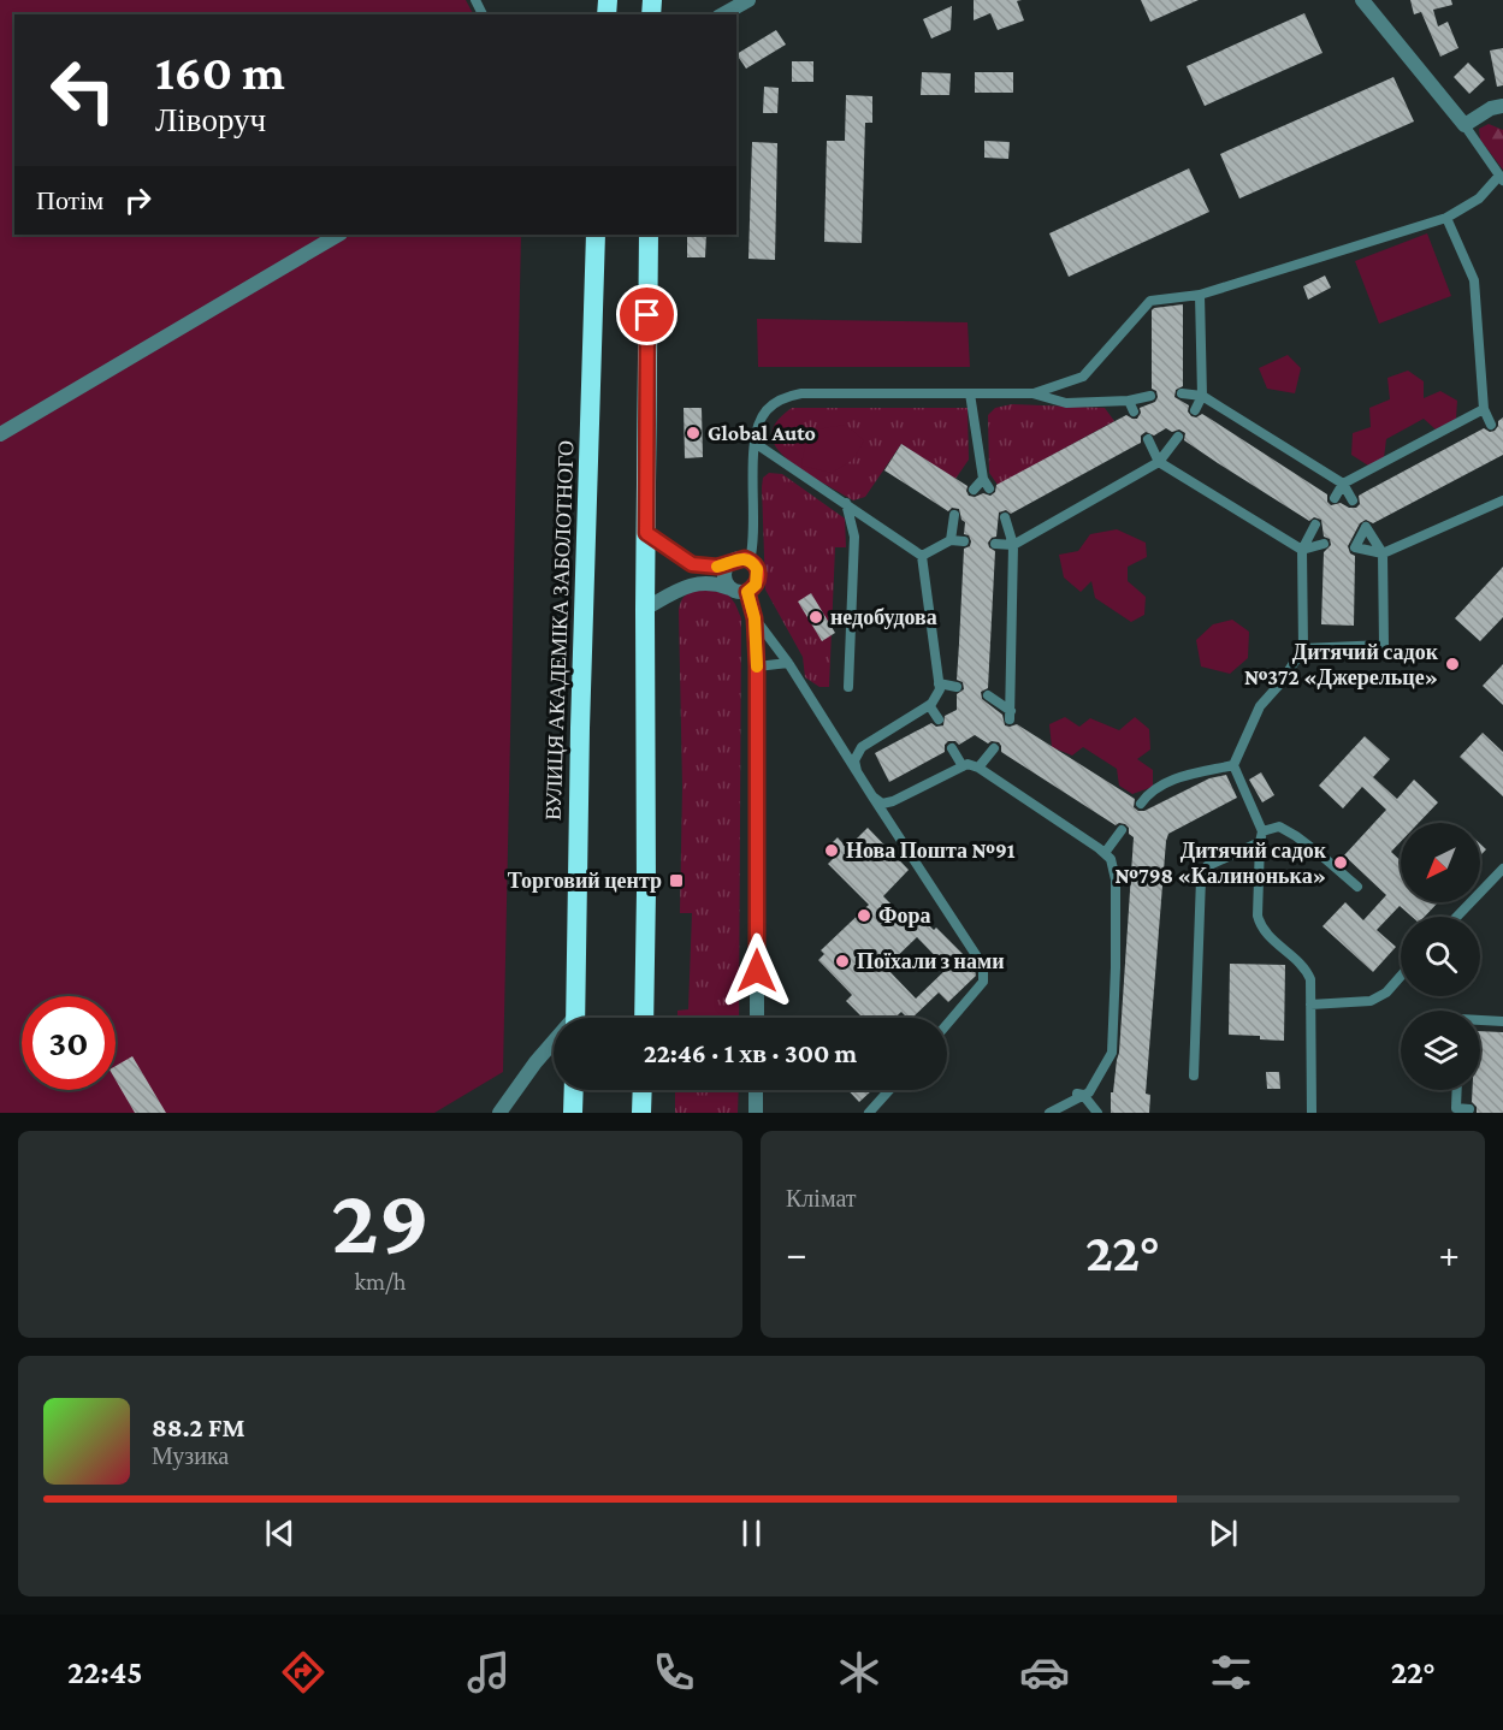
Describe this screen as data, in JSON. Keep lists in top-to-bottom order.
{
  "streets": {
    "highway": ["ВУЛИЦЯ АКАДЕМІКА ЗАБОЛОТНОГО"]
  },
  "places": {
    "other": [
      "Global Auto",
      "недобудова",
      "Дитячий садок №372 «Джерельце»",
      "Нова Пошта №91",
      "Дитячий садок №798 «Калинонька»",
      "Фора",
      "Поїхали з нами"
    ],
    "transit": ["Торговий центр"]
  },
  "north": "bottom left",
  "page": {
    "turn": ["160 m", "Ліворуч"],
    "then": "Потім",
    "limit": "30",
    "trip": "22:46 · 1 хв · 300 m",
    "tile": [
      ["29", "km/h"],
      "Клімат"
    ],
    "heat": ["−", "22°", "+"],
    "song": ["88.2 FM", "Музика"],
    "tabs": ["22:45", "22°"]
  }
}
